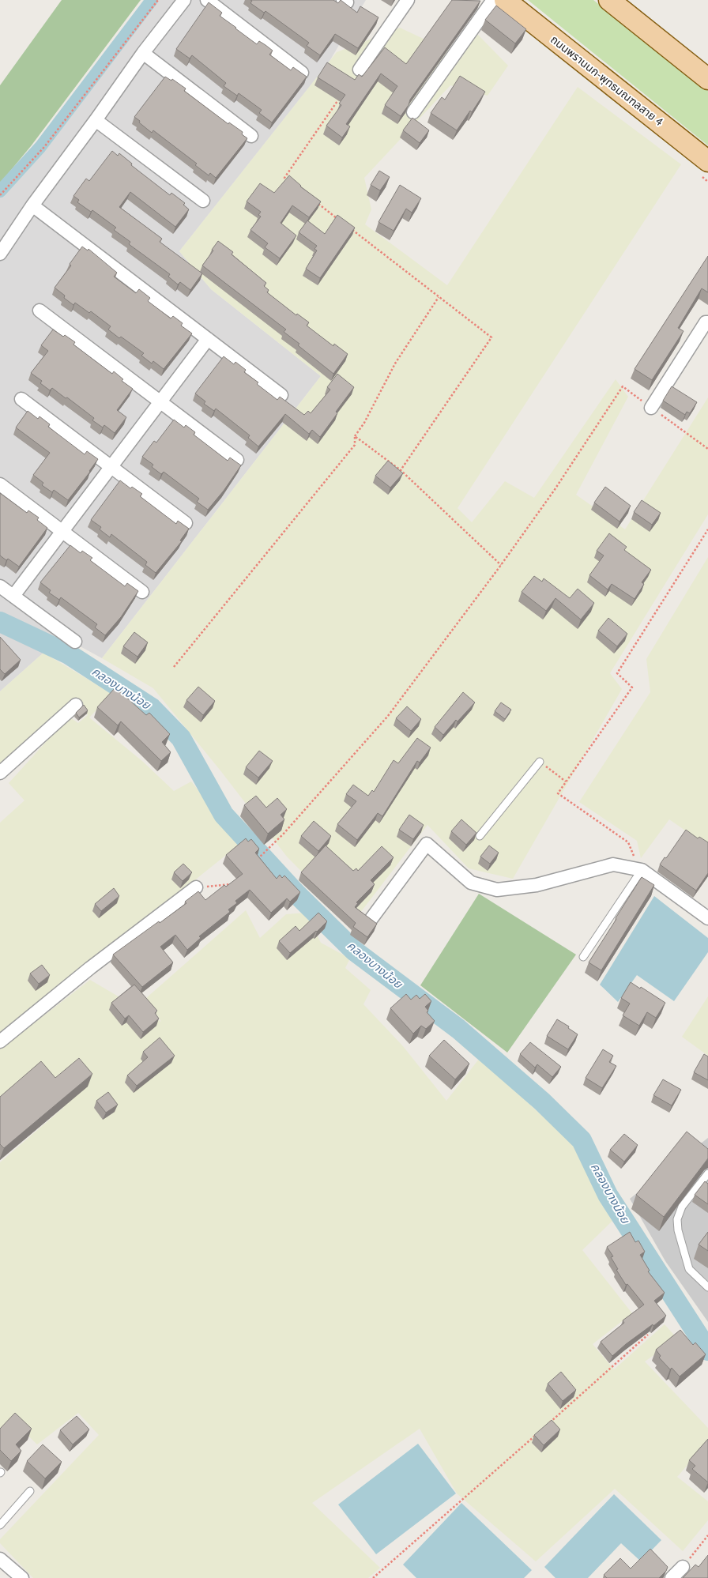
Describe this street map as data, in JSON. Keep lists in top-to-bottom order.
{
  "streets": {
    "main road": ["ถนนพรานนก-พุทธมณฑลสาย 4"]
  },
  "water": ["คลองบางน้อย"]
}
